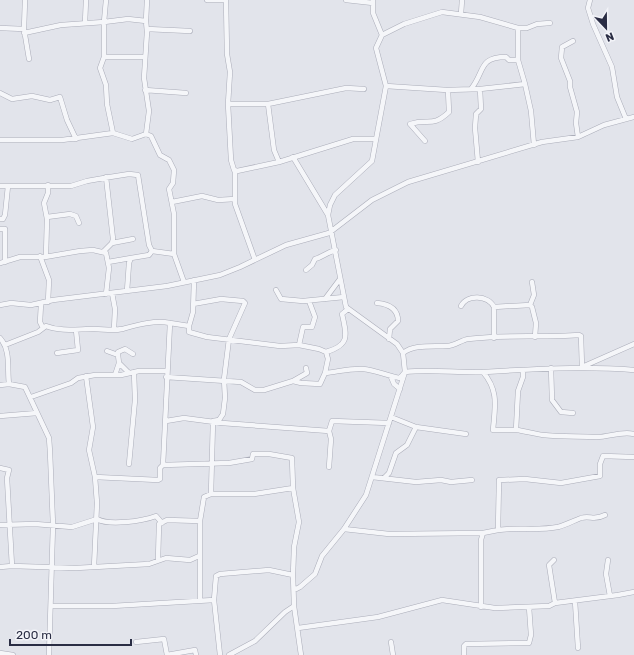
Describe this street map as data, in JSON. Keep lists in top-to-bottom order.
{
  "scale_bar": "200 m",
  "north": "bottom"
}
